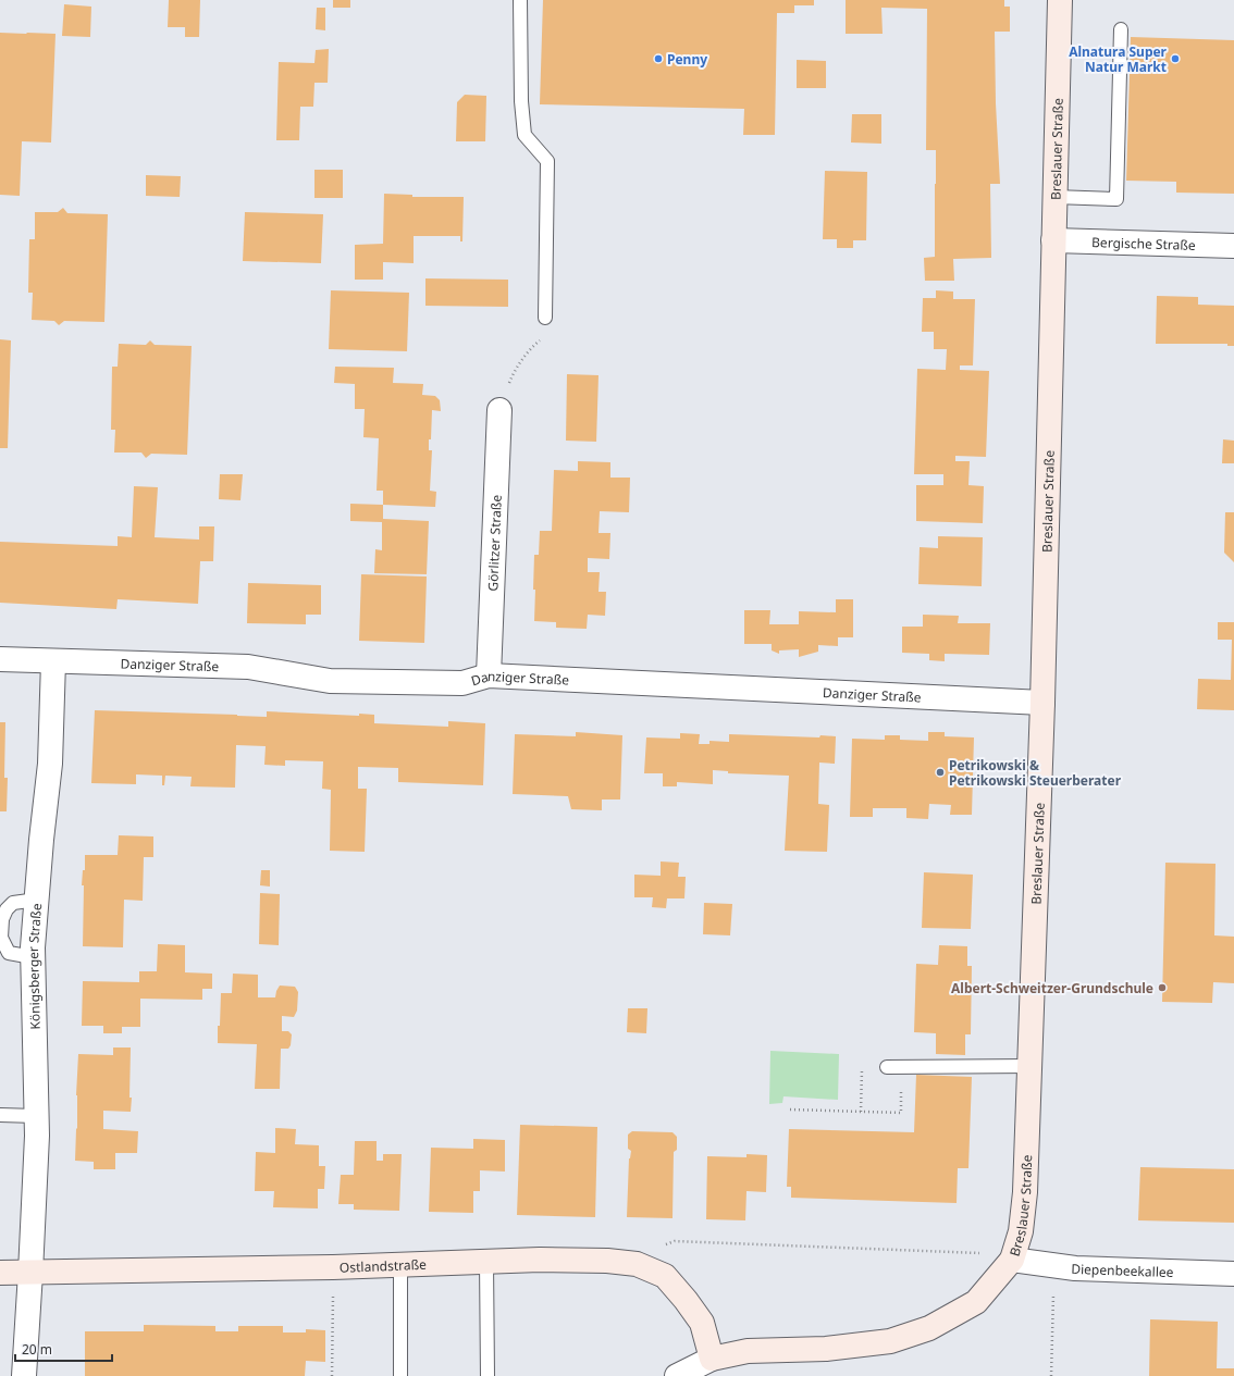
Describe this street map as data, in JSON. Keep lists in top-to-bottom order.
{
  "streets": {
    "street": [
      "Breslauer Straße",
      "Bergische Straße",
      "Görlitzer Straße",
      "Danziger Straße",
      "Königsberger Straße",
      "Ostlandstraße",
      "Diepenbeekallee"
    ]
  },
  "crossings": [
    ["Breslauer Straße", "Bergische Straße"],
    ["Breslauer Straße", "Danziger Straße"],
    ["Breslauer Straße", "Ostlandstraße"],
    ["Breslauer Straße", "Diepenbeekallee"],
    ["Görlitzer Straße", "Danziger Straße"],
    ["Danziger Straße", "Königsberger Straße"],
    ["Königsberger Straße", "Ostlandstraße"]
  ],
  "places": [
    "Penny",
    "Alnatura Super Natur Markt",
    "Petrikowski & Petrikowski Steuerberater",
    "Albert-Schweitzer-Grundschule"
  ],
  "scale_bar": "20 m"
}
